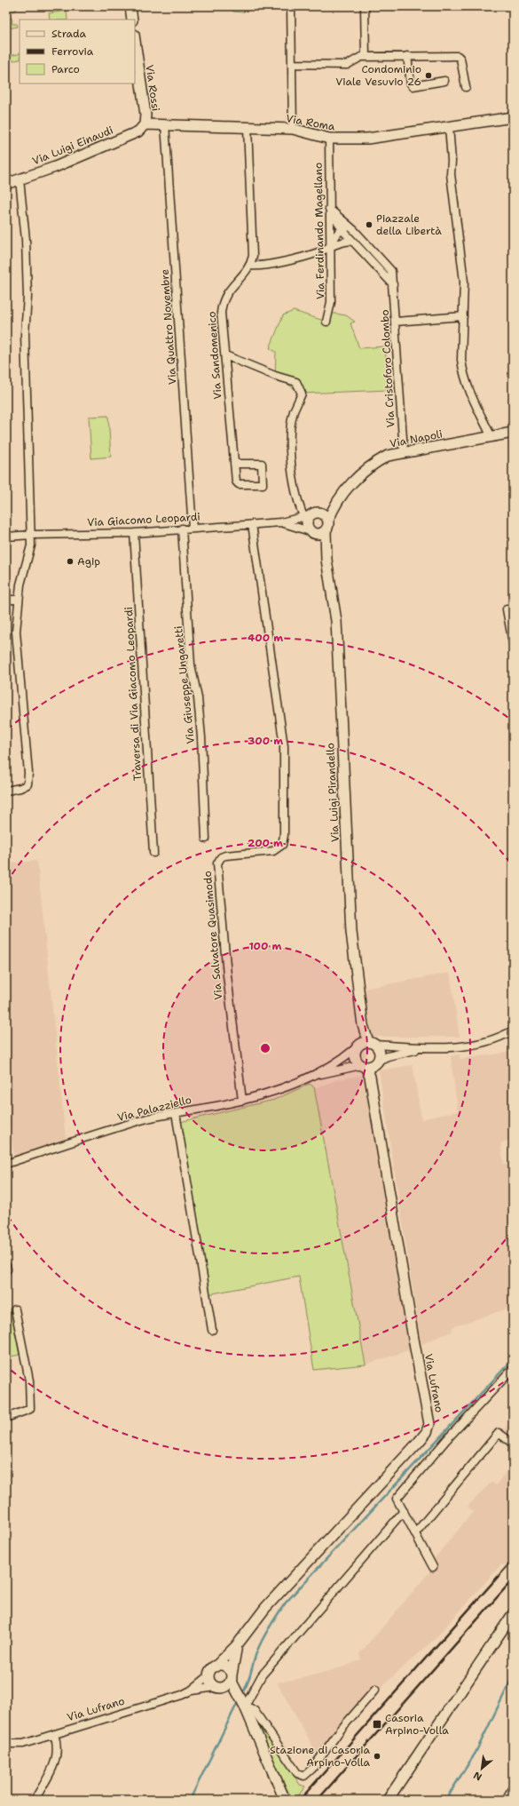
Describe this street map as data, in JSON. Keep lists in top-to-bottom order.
{
  "streets": {
    "street": [
      "Via Rossi",
      "Via Roma",
      "Via Luigi Einaudi",
      "Via Ferdinando Magellano",
      "Via Quattro Novembre",
      "Via Sandomenico",
      "Via Cristoforo Colombo",
      "Via Napoli",
      "Via Giacomo Leopardi",
      "Via Giuseppe Ungaretti",
      "Traversa di Via Giacomo Leopardi",
      "Via Luigi Pirandello",
      "Via Salvatore Quasimodo",
      "Via Palazziello",
      "Via Lufrano"
    ]
  },
  "crossings": [
    ["Via Rossi", "Via Roma"],
    ["Via Rossi", "Via Luigi Einaudi"],
    ["Via Roma", "Via Luigi Einaudi"],
    ["Via Roma", "Via Ferdinando Magellano"],
    ["Via Roma", "Via Quattro Novembre"],
    ["Via Ferdinando Magellano", "Via Cristoforo Colombo"],
    ["Via Quattro Novembre", "Via Giacomo Leopardi"],
    ["Via Cristoforo Colombo", "Via Napoli"],
    ["Via Napoli", "Via Giacomo Leopardi"],
    ["Via Napoli", "Via Luigi Pirandello"],
    ["Via Giacomo Leopardi", "Via Giuseppe Ungaretti"],
    ["Via Giacomo Leopardi", "Traversa di Via Giacomo Leopardi"],
    ["Via Giacomo Leopardi", "Via Luigi Pirandello"],
    ["Via Giacomo Leopardi", "Via Salvatore Quasimodo"],
    ["Via Luigi Pirandello", "Via Palazziello"],
    ["Via Luigi Pirandello", "Via Lufrano"],
    ["Via Salvatore Quasimodo", "Via Palazziello"],
    ["Via Palazziello", "Via Lufrano"]
  ],
  "places": {
    "other": [
      "Condominio Viale Vesuvio 26",
      "Piazzale della Libertà",
      "Agip",
      "Stazione di Casoria Arpino-Volla"
    ],
    "transit": ["Casoria Arpino-Volla"]
  },
  "legend": ["Strada", "Ferrovia", "Parco"],
  "north": "bottom left",
  "rings": [
    "400 m",
    "300 m",
    "200 m",
    "100 m"
  ]
}
